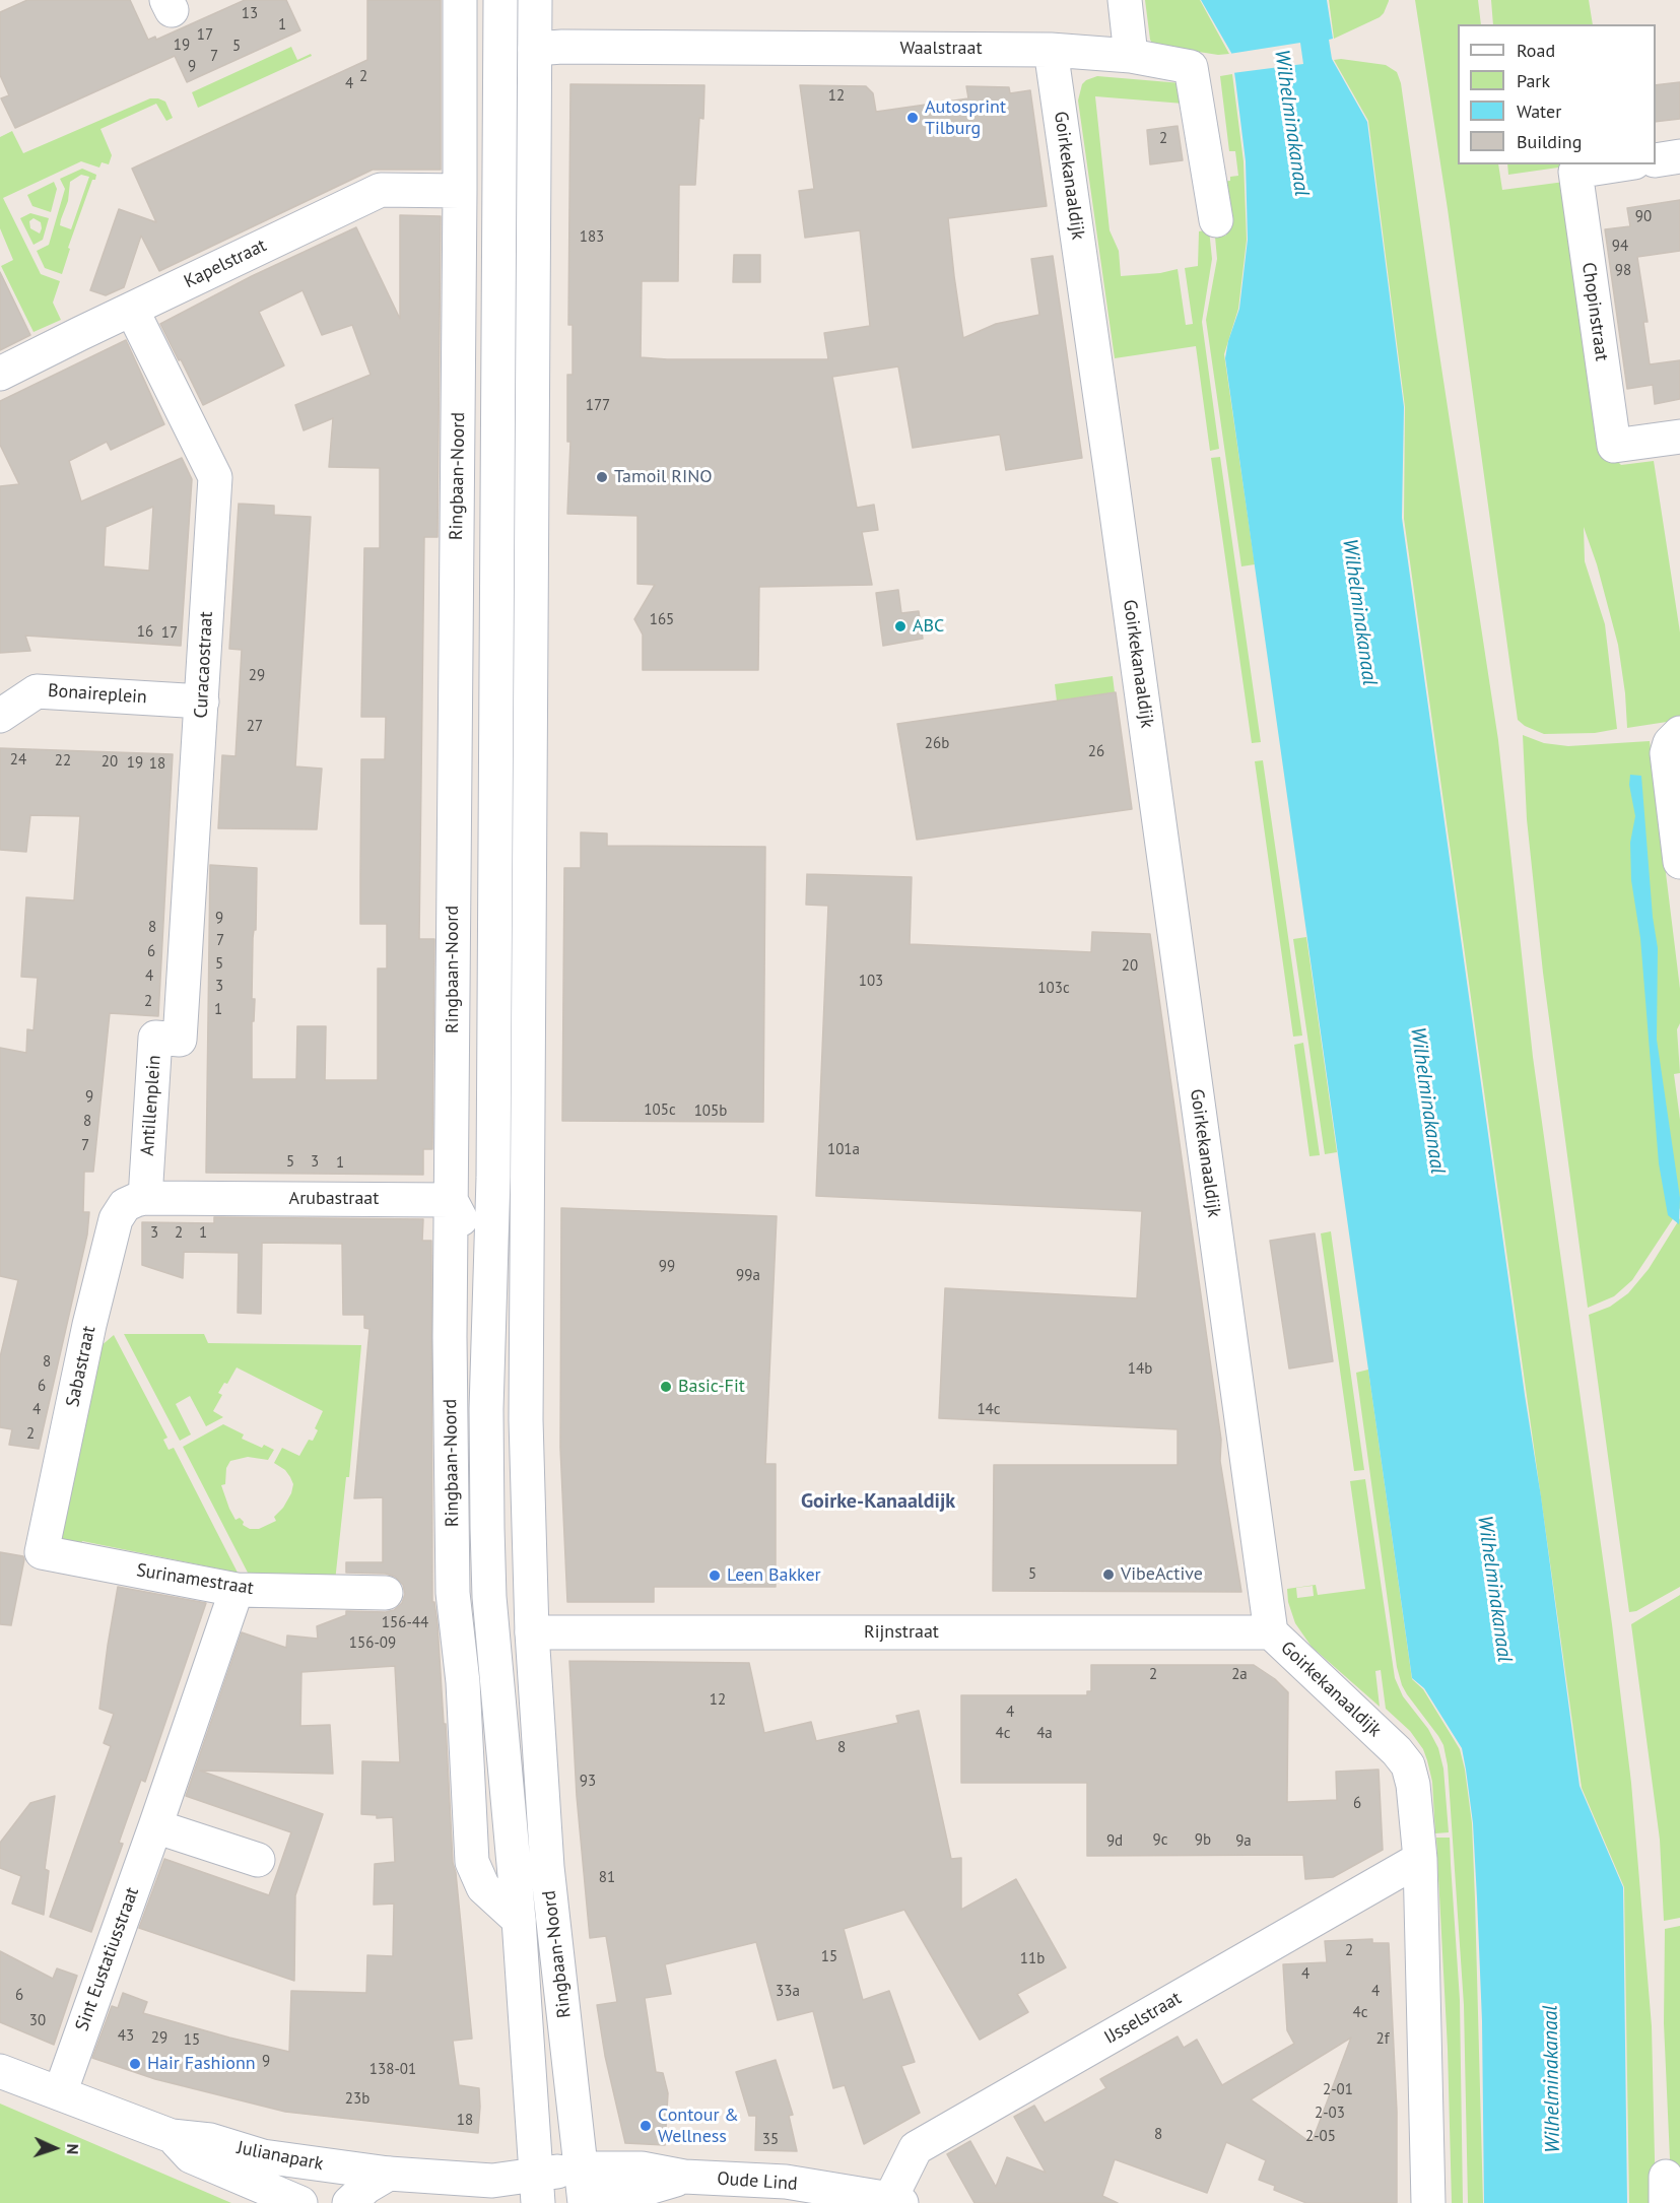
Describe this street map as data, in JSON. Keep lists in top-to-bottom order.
{
  "streets": {
    "street": [
      "Waalstraat",
      "Goirkekanaaldijk",
      "Kapelstraat",
      "Chopinstraat",
      "Ringbaan-Noord",
      "Curacaostraat",
      "Bonaireplein",
      "Antillenplein",
      "Arubastraat",
      "Sabastraat",
      "Surinamestraat",
      "Rijnstraat",
      "Sint Eustatiusstraat",
      "IJsselstraat",
      "Julianapark",
      "Oude Lind"
    ]
  },
  "crossings": [
    ["Waalstraat", "Goirkekanaaldijk"],
    ["Waalstraat", "Ringbaan-Noord"],
    ["Goirkekanaaldijk", "Rijnstraat"],
    ["Goirkekanaaldijk", "IJsselstraat"],
    ["Kapelstraat", "Ringbaan-Noord"],
    ["Kapelstraat", "Curacaostraat"],
    ["Ringbaan-Noord", "Arubastraat"],
    ["Ringbaan-Noord", "Rijnstraat"],
    ["Ringbaan-Noord", "Julianapark"],
    ["Ringbaan-Noord", "Oude Lind"],
    ["Curacaostraat", "Bonaireplein"],
    ["Curacaostraat", "Antillenplein"],
    ["Antillenplein", "Arubastraat"],
    ["Antillenplein", "Sabastraat"],
    ["Arubastraat", "Sabastraat"],
    ["Sabastraat", "Surinamestraat"],
    ["Surinamestraat", "Sint Eustatiusstraat"],
    ["Sint Eustatiusstraat", "Julianapark"],
    ["IJsselstraat", "Oude Lind"],
    ["Julianapark", "Oude Lind"]
  ],
  "districts": ["Goirke-Kanaaldijk"],
  "water": ["Wilhelminakanaal"],
  "places": [
    "Autosprint Tilburg",
    "Tamoil RINO",
    "ABC",
    "Basic-Fit",
    "VibeActive",
    "Leen Bakker",
    "Hair Fashionn",
    "Contour & Wellness"
  ],
  "house_numbers": [
    "13",
    "1",
    "17",
    "19",
    "5",
    "7",
    "9",
    "2",
    "4",
    "12",
    "2",
    "90",
    "183",
    "94",
    "98",
    "177",
    "165",
    "16",
    "17",
    "29",
    "27",
    "26b",
    "26",
    "24",
    "22",
    "20",
    "19",
    "18",
    "9",
    "8",
    "7",
    "6",
    "5",
    "20",
    "4",
    "103",
    "3",
    "103c",
    "2",
    "1",
    "9",
    "105c",
    "105b",
    "8",
    "7",
    "101a",
    "5",
    "3",
    "1",
    "3",
    "2",
    "1",
    "99",
    "99a",
    "8",
    "14b",
    "6",
    "4",
    "14c",
    "2",
    "5",
    "156-44",
    "156-09",
    "2",
    "2a",
    "12",
    "4",
    "4c",
    "4a",
    "8",
    "93",
    "6",
    "9c",
    "9b",
    "9d",
    "9a",
    "81",
    "2",
    "15",
    "11b",
    "4",
    "33a",
    "4",
    "6",
    "4c",
    "30",
    "43",
    "29",
    "2f",
    "15",
    "9",
    "138-01",
    "2-01",
    "23b",
    "2-03",
    "18",
    "8",
    "2-05",
    "35"
  ],
  "legend": [
    "Road",
    "Park",
    "Water",
    "Building"
  ],
  "north": "right"
}
